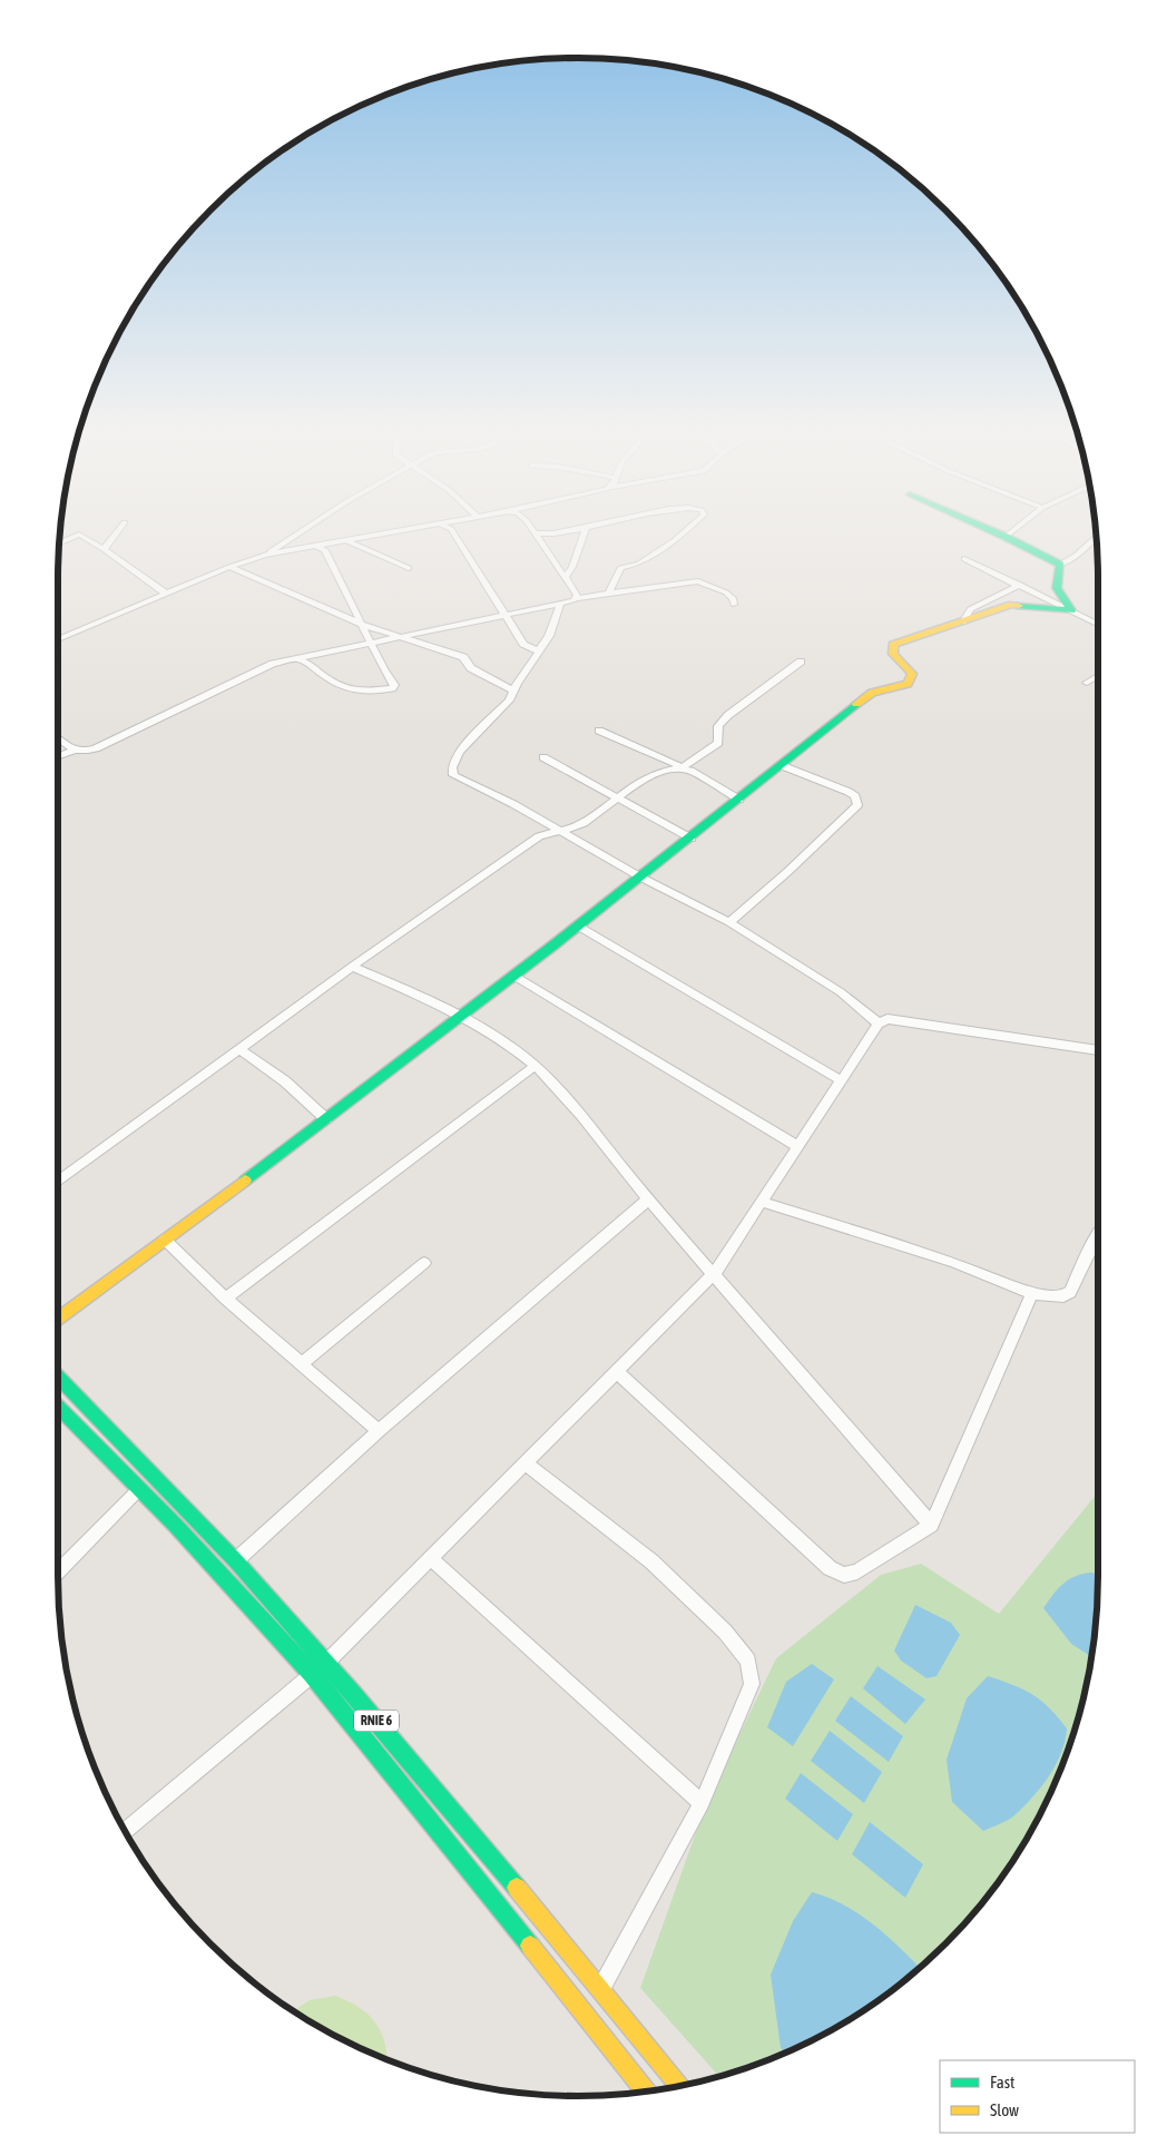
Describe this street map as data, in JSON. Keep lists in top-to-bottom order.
{
  "streets": {
    "street": ["RNIE 6"]
  },
  "legend": ["Fast", "Slow"]
}
